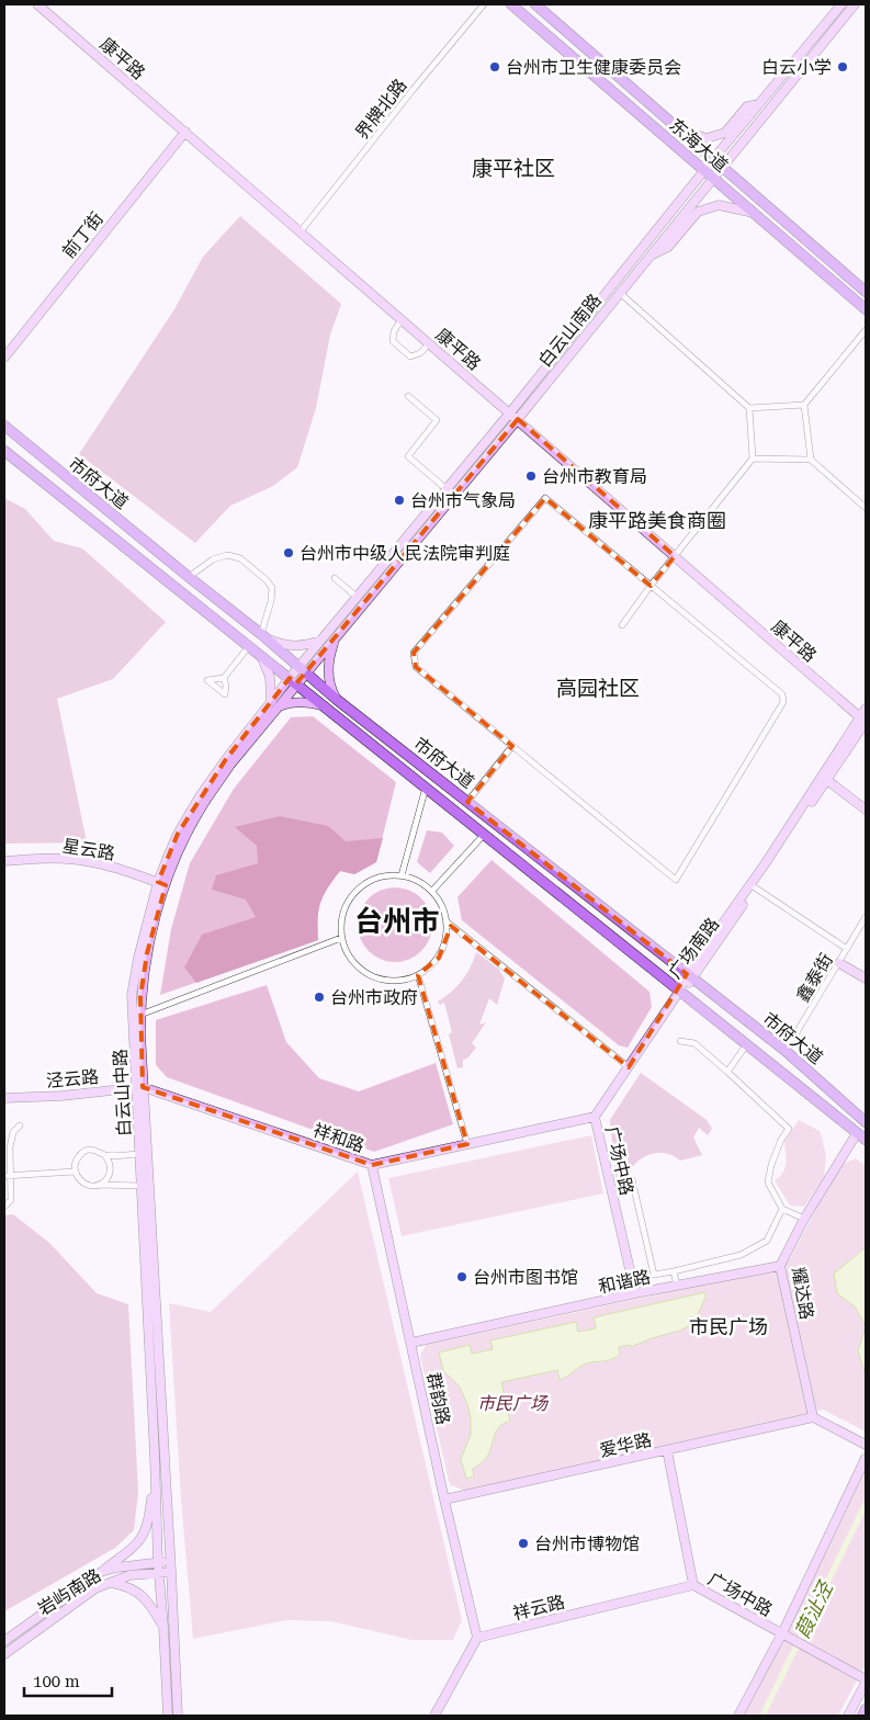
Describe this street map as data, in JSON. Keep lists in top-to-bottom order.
{
  "streets": {
    "main road": [
      "康平路",
      "东海大道",
      "前丁街",
      "白云山南路",
      "市府大道",
      "星云路",
      "广场南路",
      "泾云路",
      "白云山中路",
      "祥和路",
      "广场中路",
      "和谐路",
      "耀达路",
      "群韵路",
      "爱华路",
      "岩屿南路",
      "祥云路"
    ],
    "street": ["界牌北路", "鑫泰街"]
  },
  "crossings": [
    ["康平路", "界牌北路"],
    ["康平路", "前丁街"],
    ["康平路", "白云山南路"],
    ["康平路", "广场南路"],
    ["东海大道", "白云山南路"],
    ["白云山南路", "市府大道"],
    ["白云山南路", "白云山中路"],
    ["市府大道", "广场南路"],
    ["市府大道", "鑫泰街"],
    ["市府大道", "白云山中路"],
    ["市府大道", "广场中路"],
    ["市府大道", "耀达路"],
    ["星云路", "白云山中路"],
    ["广场南路", "广场中路"],
    ["泾云路", "白云山中路"],
    ["泾云路", "祥和路"],
    ["白云山中路", "祥和路"],
    ["白云山中路", "岩屿南路"],
    ["祥和路", "广场中路"],
    ["祥和路", "群韵路"],
    ["广场中路", "和谐路"],
    ["广场中路", "爱华路"],
    ["广场中路", "祥云路"],
    ["和谐路", "耀达路"],
    ["和谐路", "群韵路"],
    ["耀达路", "爱华路"],
    ["群韵路", "爱华路"],
    ["群韵路", "祥云路"]
  ],
  "districts": [
    "康平社区",
    "康平路美食商圈",
    "高园社区",
    "台州市",
    "市民广场"
  ],
  "water": ["葭沚泾"],
  "parks": ["市民广场"],
  "places": [
    "台州市卫生健康委员会",
    "白云小学",
    "台州市教育局",
    "台州市气象局",
    "台州市中级人民法院审判庭",
    "台州市政府",
    "台州市图书馆",
    "台州市博物馆"
  ],
  "scale_bar": "100 m"
}
